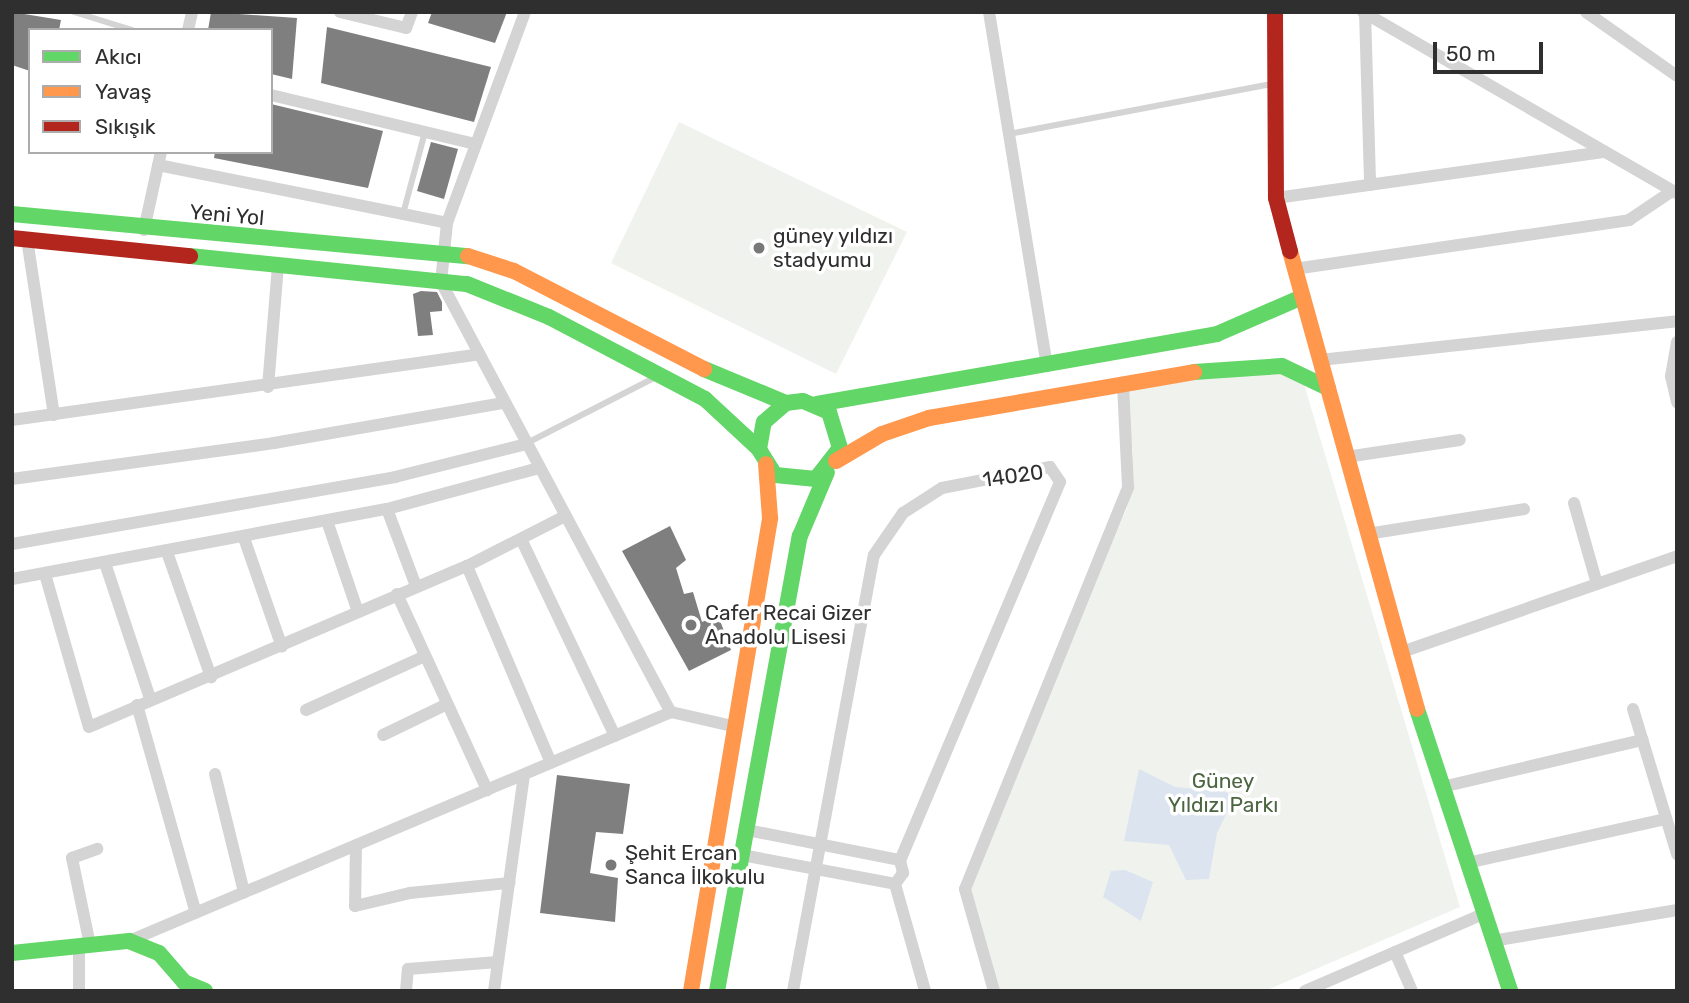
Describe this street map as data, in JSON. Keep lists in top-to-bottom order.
{
  "streets": {
    "main road": ["Yeni Yol"],
    "street": ["14020"]
  },
  "parks": ["Güney Yıldızı Parkı"],
  "places": ["güney yıldızı stadyumu", "Cafer Recai Gizer Anadolu Lisesi", "Şehit Ercan Sanca İlkokulu"],
  "legend": ["Akıcı", "Yavaş", "Sıkışık"],
  "scale_bar": "50 m"
}
